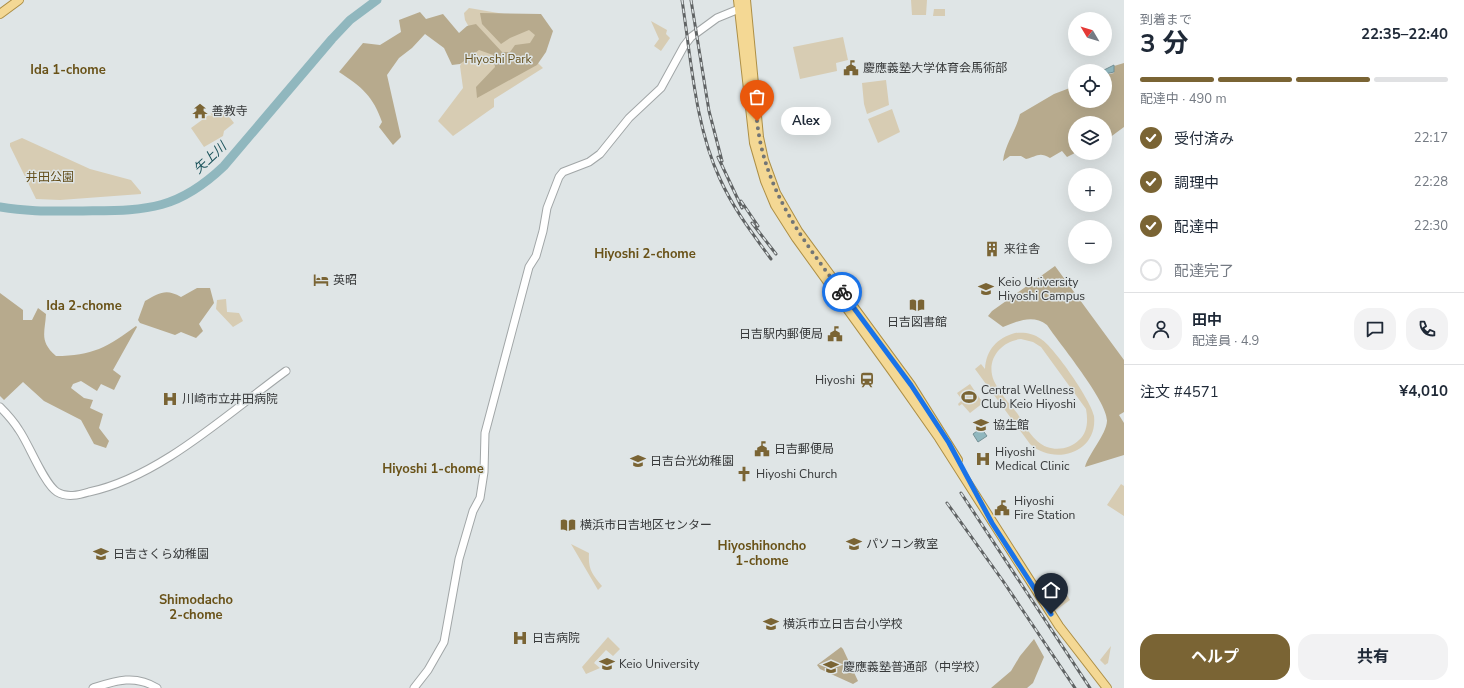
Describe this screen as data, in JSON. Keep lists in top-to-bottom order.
{
  "districts": [
    "Ida 1-chome",
    "Hiyoshi 2-chome",
    "Ida 2-chome",
    "Hiyoshi 1-chome",
    "Hiyoshihoncho 1-chome",
    "Shimodacho 2-chome"
  ],
  "water": ["矢上川"],
  "parks": ["Hiyoshi Park", "井田公園"],
  "places": {
    "public building": [
      "慶應義塾大学体育会馬術部",
      "日吉駅内郵便局",
      "日吉郵便局",
      "Hiyoshi Fire Station"
    ],
    "temple": ["善教寺"],
    "other": ["Alex"],
    "building": ["来往舎"],
    "hotel": ["英昭"],
    "school or university": [
      "Keio University Hiyoshi Campus",
      "協生館",
      "日吉台光幼稚園",
      "パソコン教室",
      "日吉さくら幼稚園",
      "横浜市立日吉台小学校",
      "Keio University",
      "慶應義塾普通部（中学校）"
    ],
    "library": ["日吉図書館", "横浜市日吉地区センター"],
    "station": ["Hiyoshi"],
    "sports": ["Central Wellness Club Keio Hiyoshi"],
    "hospital": ["川崎市立井田病院", "Hiyoshi Medical Clinic", "日吉病院"],
    "church": ["Hiyoshi Church"]
  },
  "north": "top left",
  "page": {
    "heading": ["3 分", "到着まで", "22:35–22:40"],
    "panel": [
      "田中",
      "配達員 · 4.9",
      "注文 #4571",
      "¥4,010"
    ],
    "map_buttons": ["+", "−"],
    "bar": "配達中 · 490 m",
    "bubble": "Alex",
    "list": [
      ["受付済み", "22:17"],
      ["調理中", "22:28"],
      ["配達中", "22:30"],
      "配達完了"
    ],
    "buttons": ["ヘルプ", "共有"]
  }
}
